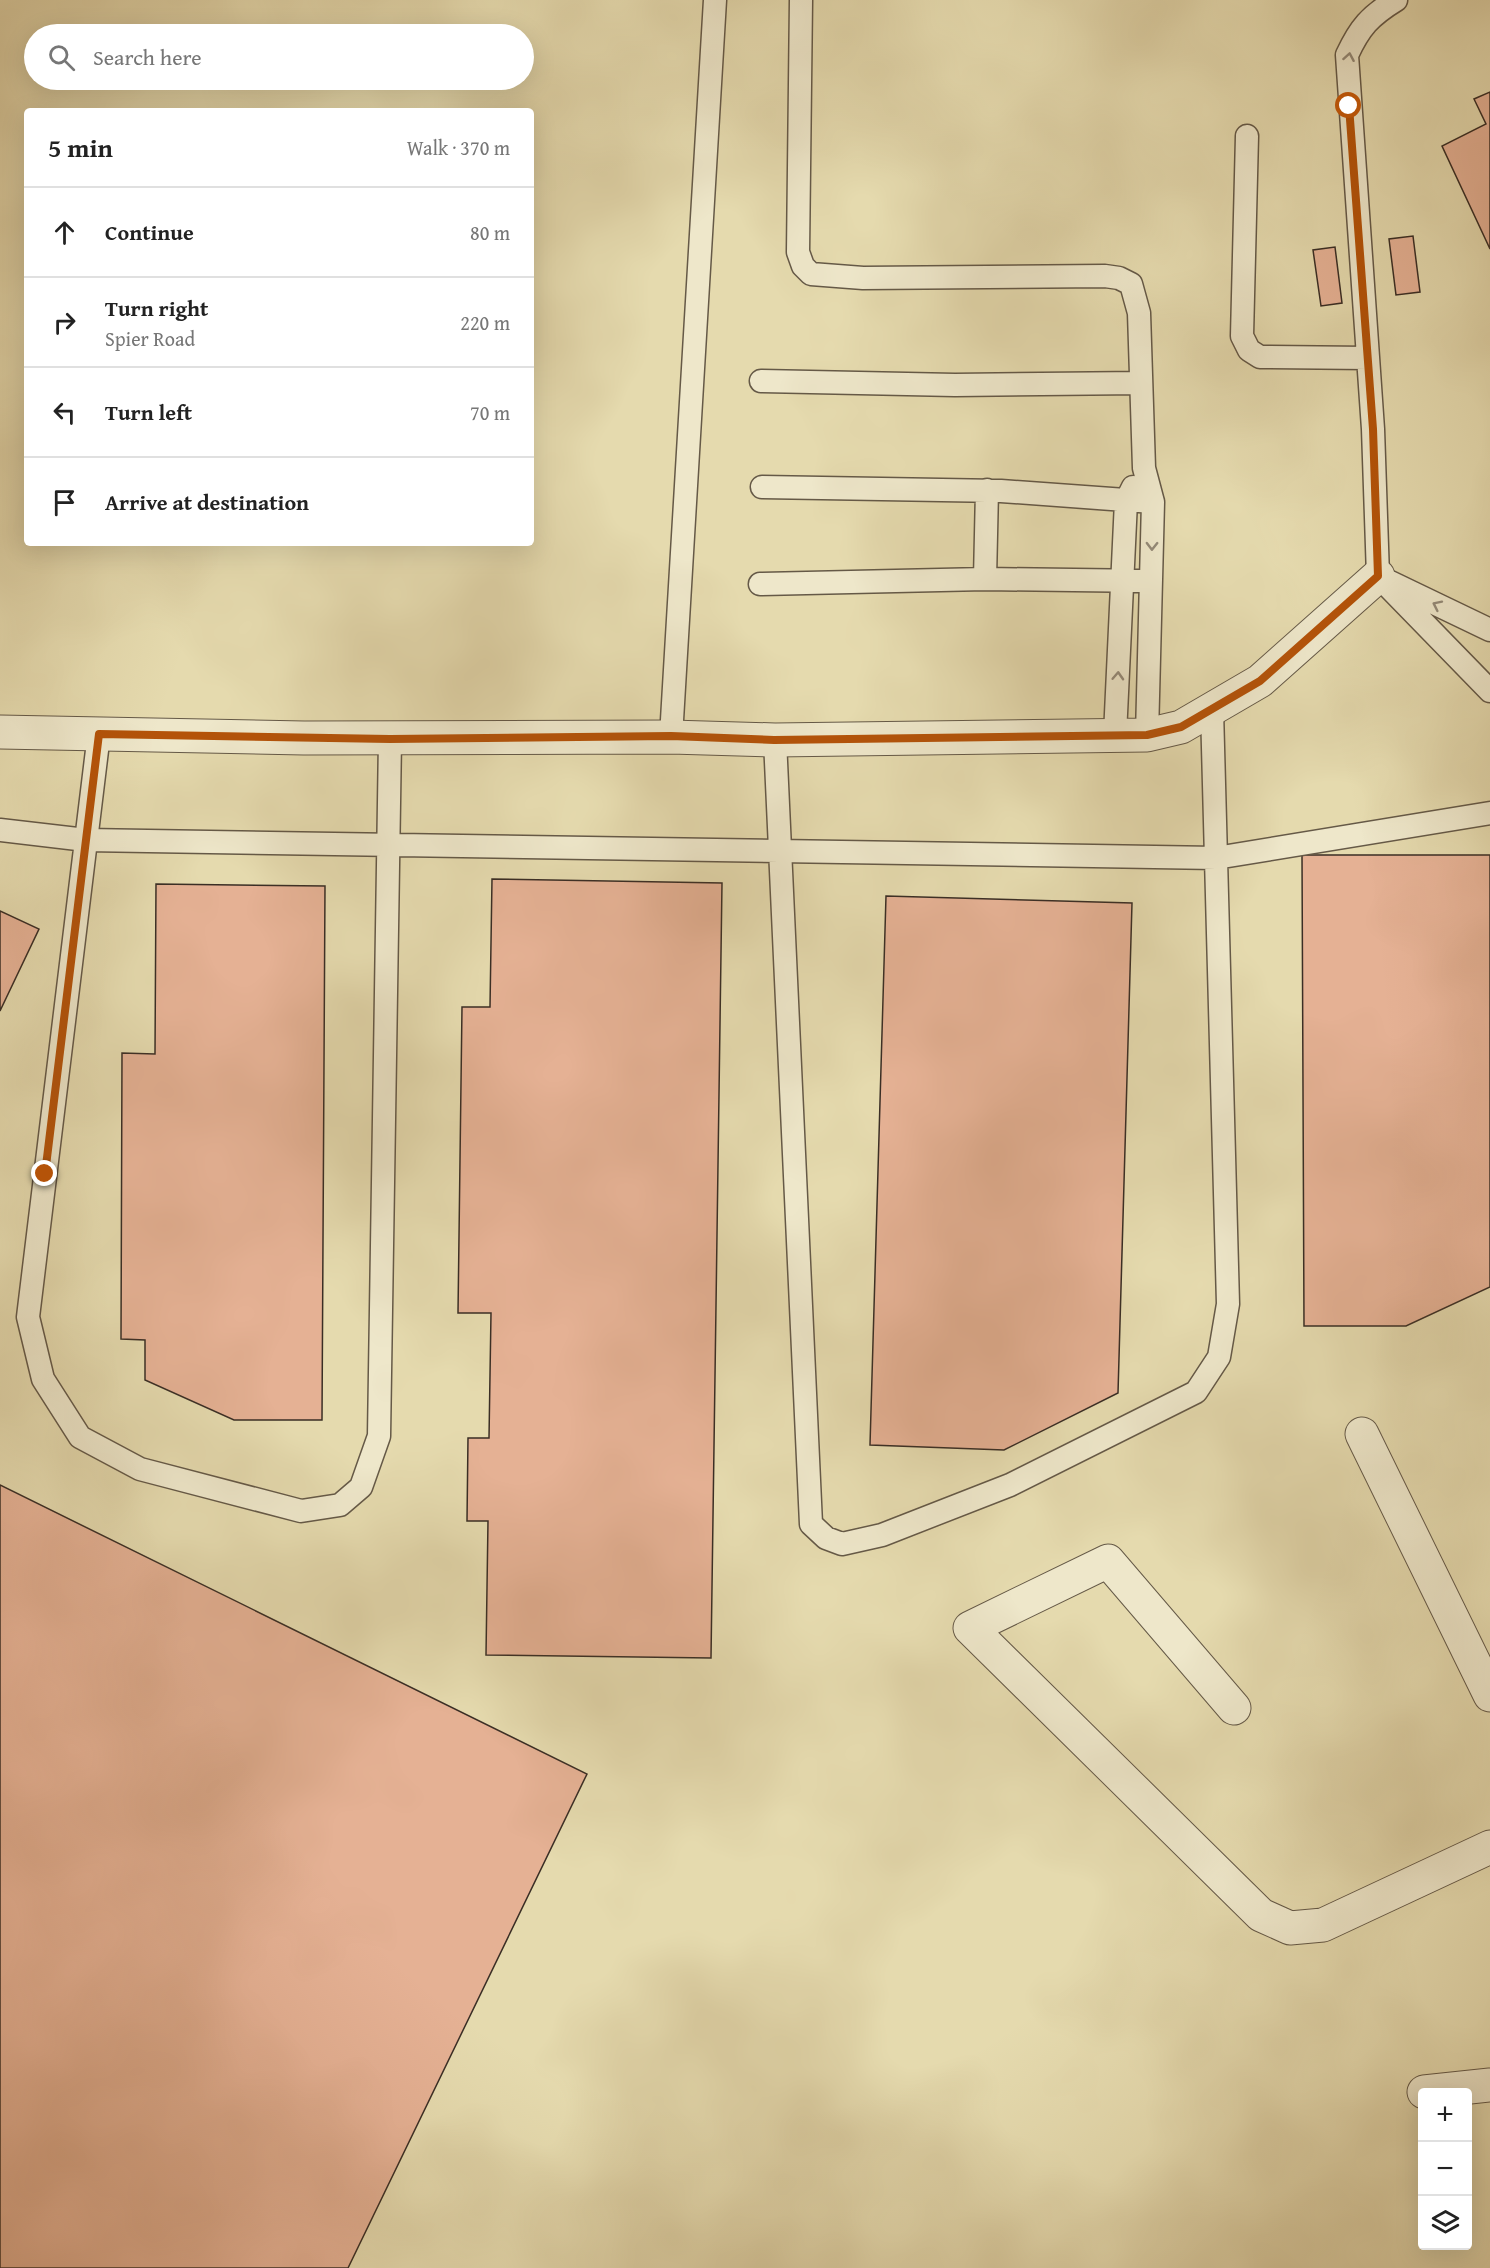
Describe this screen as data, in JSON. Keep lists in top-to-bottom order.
{
  "page": {
    "search": "Search here",
    "heading": ["5 min", "Walk · 370 m"],
    "list": [
      ["Continue", "80 m"],
      ["Turn right", "Spier Road", "220 m"],
      ["Turn left", "70 m"],
      "Arrive at destination"
    ],
    "map_buttons": ["+", "−"]
  }
}
